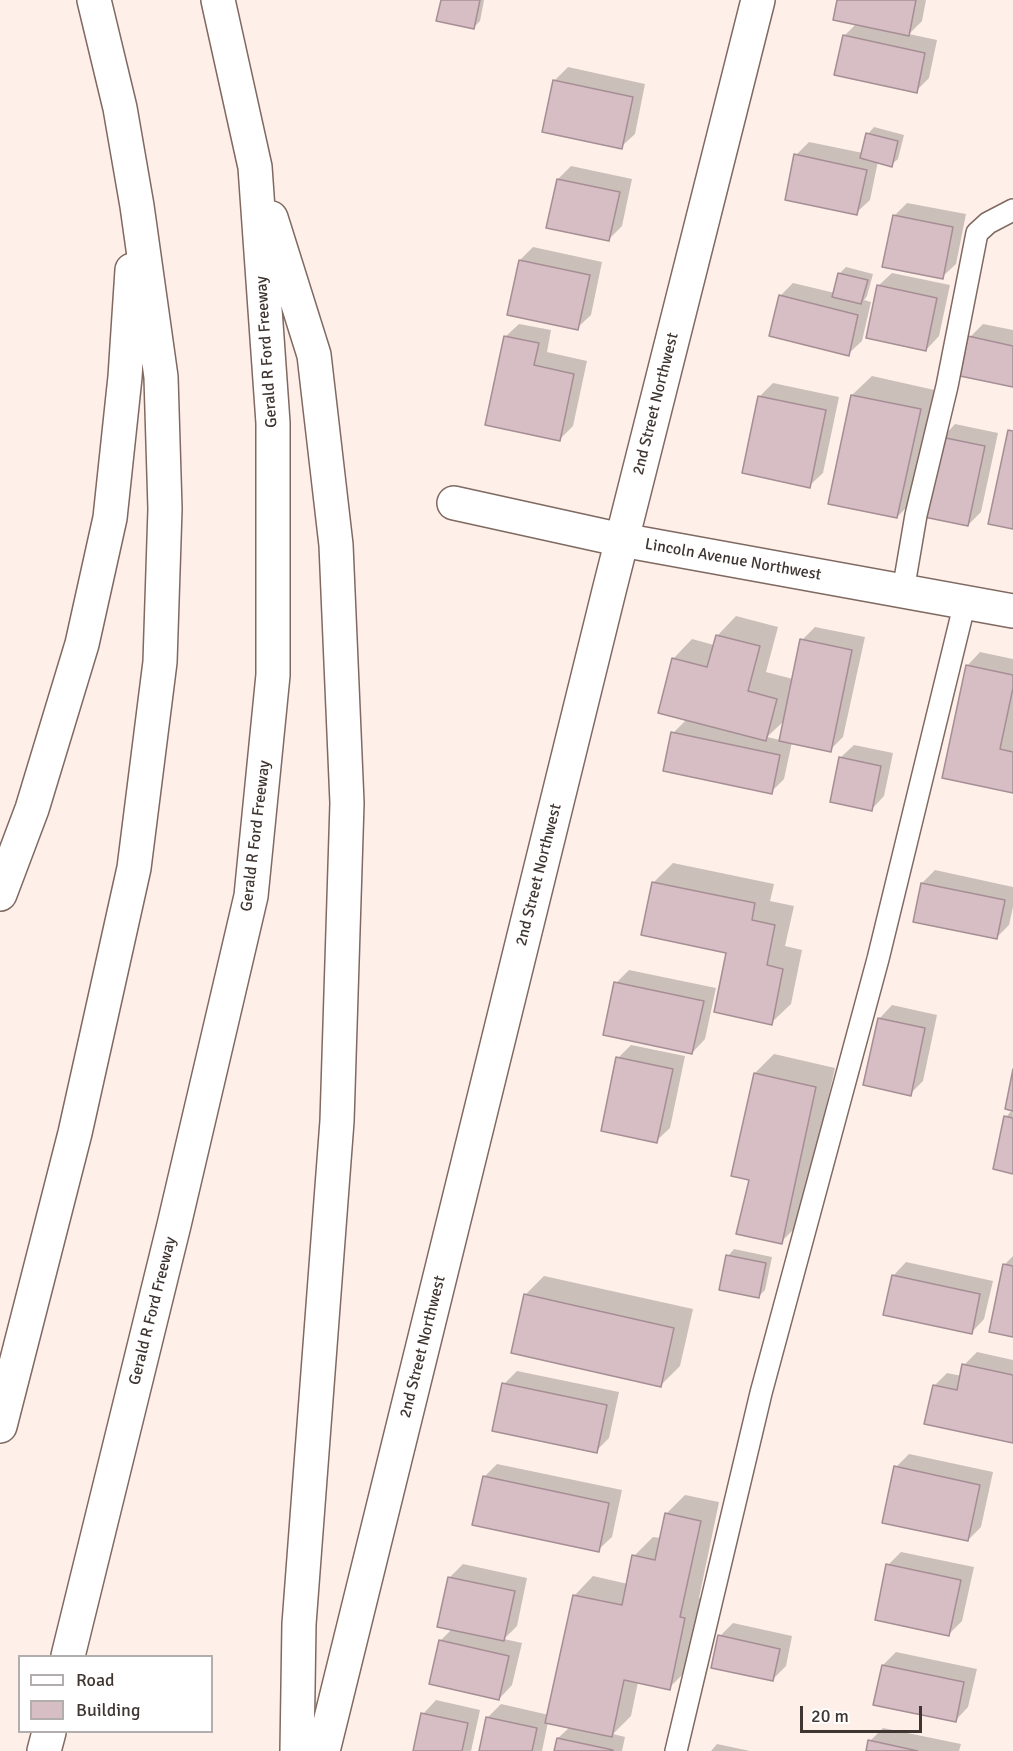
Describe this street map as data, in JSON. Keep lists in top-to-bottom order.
{
  "streets": {
    "main road": ["Gerald R Ford Freeway", "2nd Street Northwest", "Lincoln Avenue Northwest"]
  },
  "crossings": [
    ["2nd Street Northwest", "Lincoln Avenue Northwest"]
  ],
  "legend": ["Road", "Building"],
  "scale_bar": "20 m"
}
